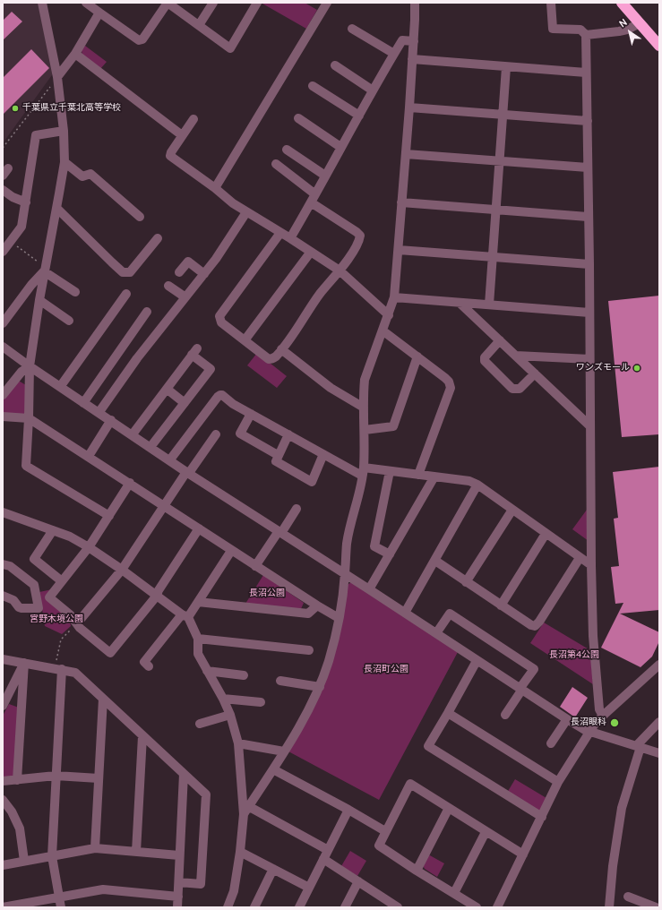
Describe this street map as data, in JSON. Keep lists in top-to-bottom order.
{
  "parks": [
    "長沼公園",
    "宮野木境公園",
    "長沼第4公園",
    "長沼町公園"
  ],
  "places": ["千葉県立千葉北高等学校", "ワンズモール", "長沼眼科"],
  "north": "top left"
}
